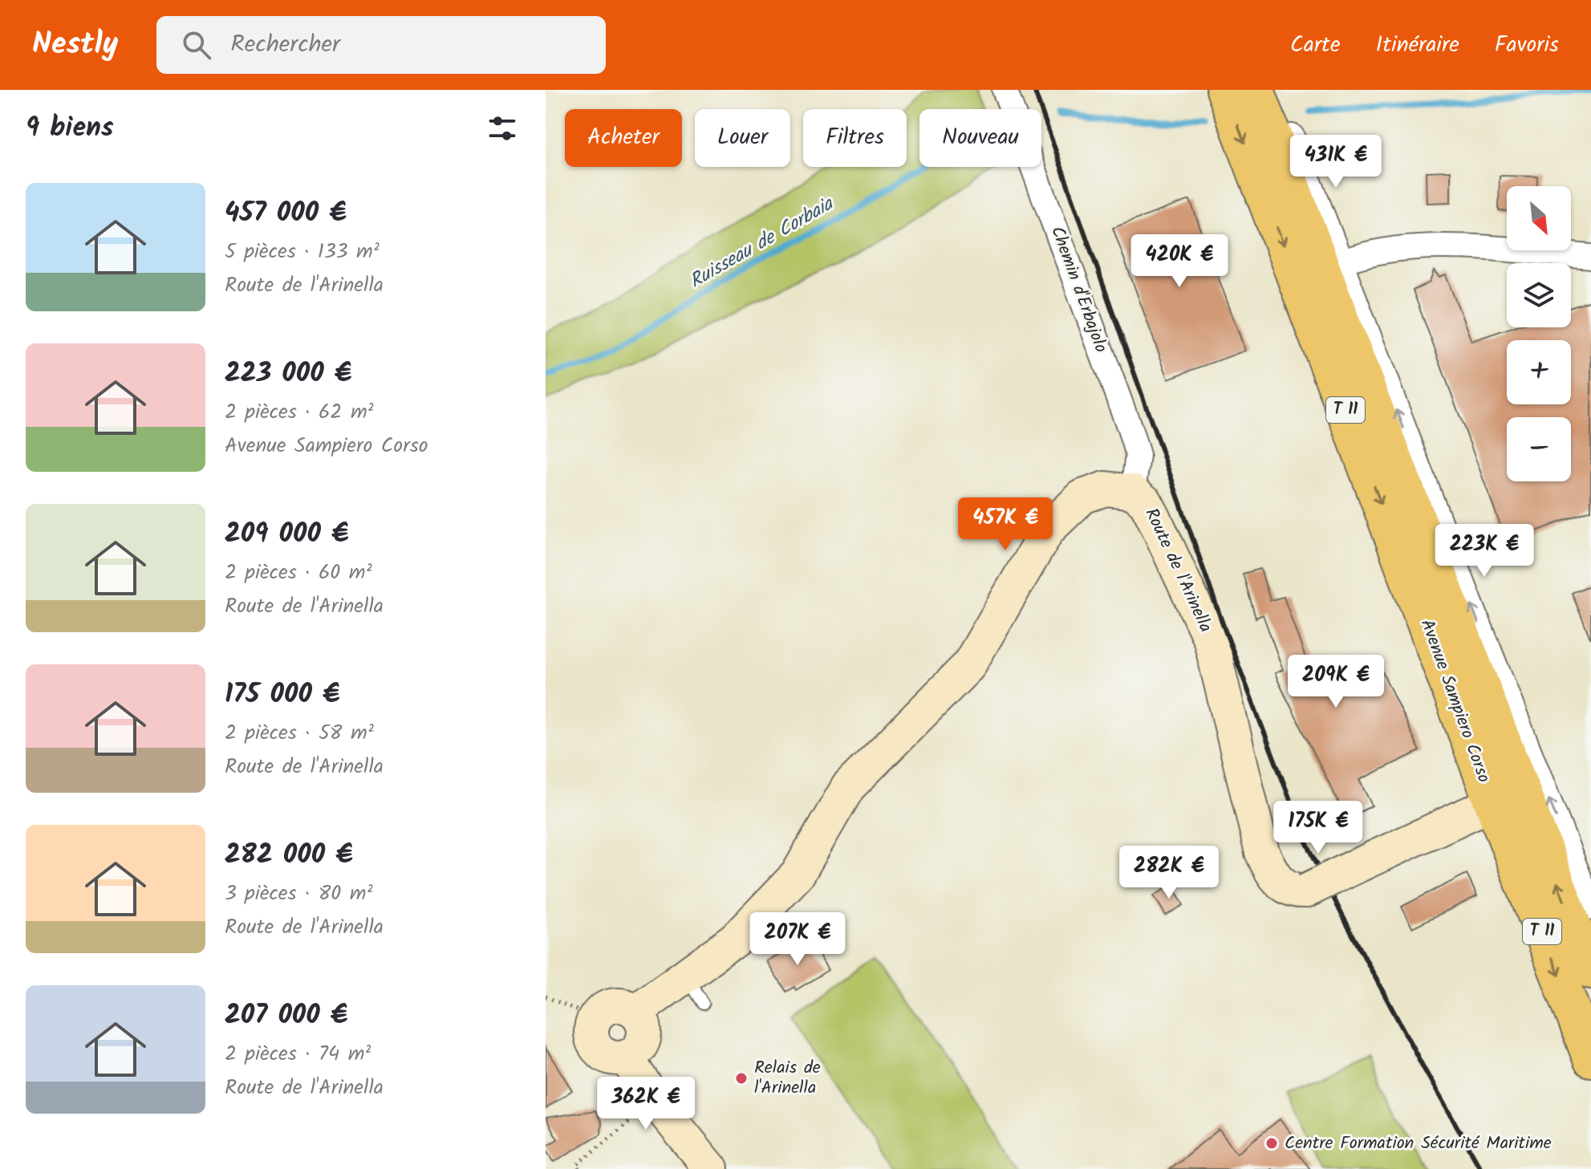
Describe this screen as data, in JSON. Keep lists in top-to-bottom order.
{
  "streets": {
    "main road": ["T 11", "Avenue Sampiero Corso"],
    "street": ["Chemin d'Erbajolo", "Route de l'Arinella"]
  },
  "crossings": [
    ["Chemin d'Erbajolo", "Route de l'Arinella"],
    ["Route de l'Arinella", "Avenue Sampiero Corso"]
  ],
  "water": ["Ruisseau de Corbaia"],
  "places": ["Relais de l'Arinella", "Centre Formation Sécurité Maritime"],
  "north": "bottom right",
  "page": {
    "header": "Nestly",
    "search": "Rechercher",
    "nav": ["Carte", "Itinéraire", "Favoris"],
    "heading": "9 biens",
    "chip": [
      "Acheter",
      "Louer",
      "Filtres",
      "Nouveau"
    ],
    "price": [
      "431K €",
      "420K €",
      "457K €",
      "223K €",
      "209K €",
      "175K €",
      "282K €",
      "207K €",
      "362K €"
    ],
    "list": [
      {
        "name": "457 000 €",
        "note": "5 pièces · 133 m² · Route de l'Arinella"
      },
      {
        "name": "223 000 €",
        "note": "2 pièces · 62 m² · Avenue Sampiero Corso"
      },
      {
        "name": "209 000 €",
        "note": "2 pièces · 60 m² · Route de l'Arinella"
      },
      {
        "name": "175 000 €",
        "note": "2 pièces · 58 m² · Route de l'Arinella"
      },
      {
        "name": "282 000 €",
        "note": "3 pièces · 80 m² · Route de l'Arinella"
      },
      {
        "name": "207 000 €",
        "note": "2 pièces · 74 m² · Route de l'Arinella"
      }
    ],
    "map_buttons": ["+", "−"]
  }
}
